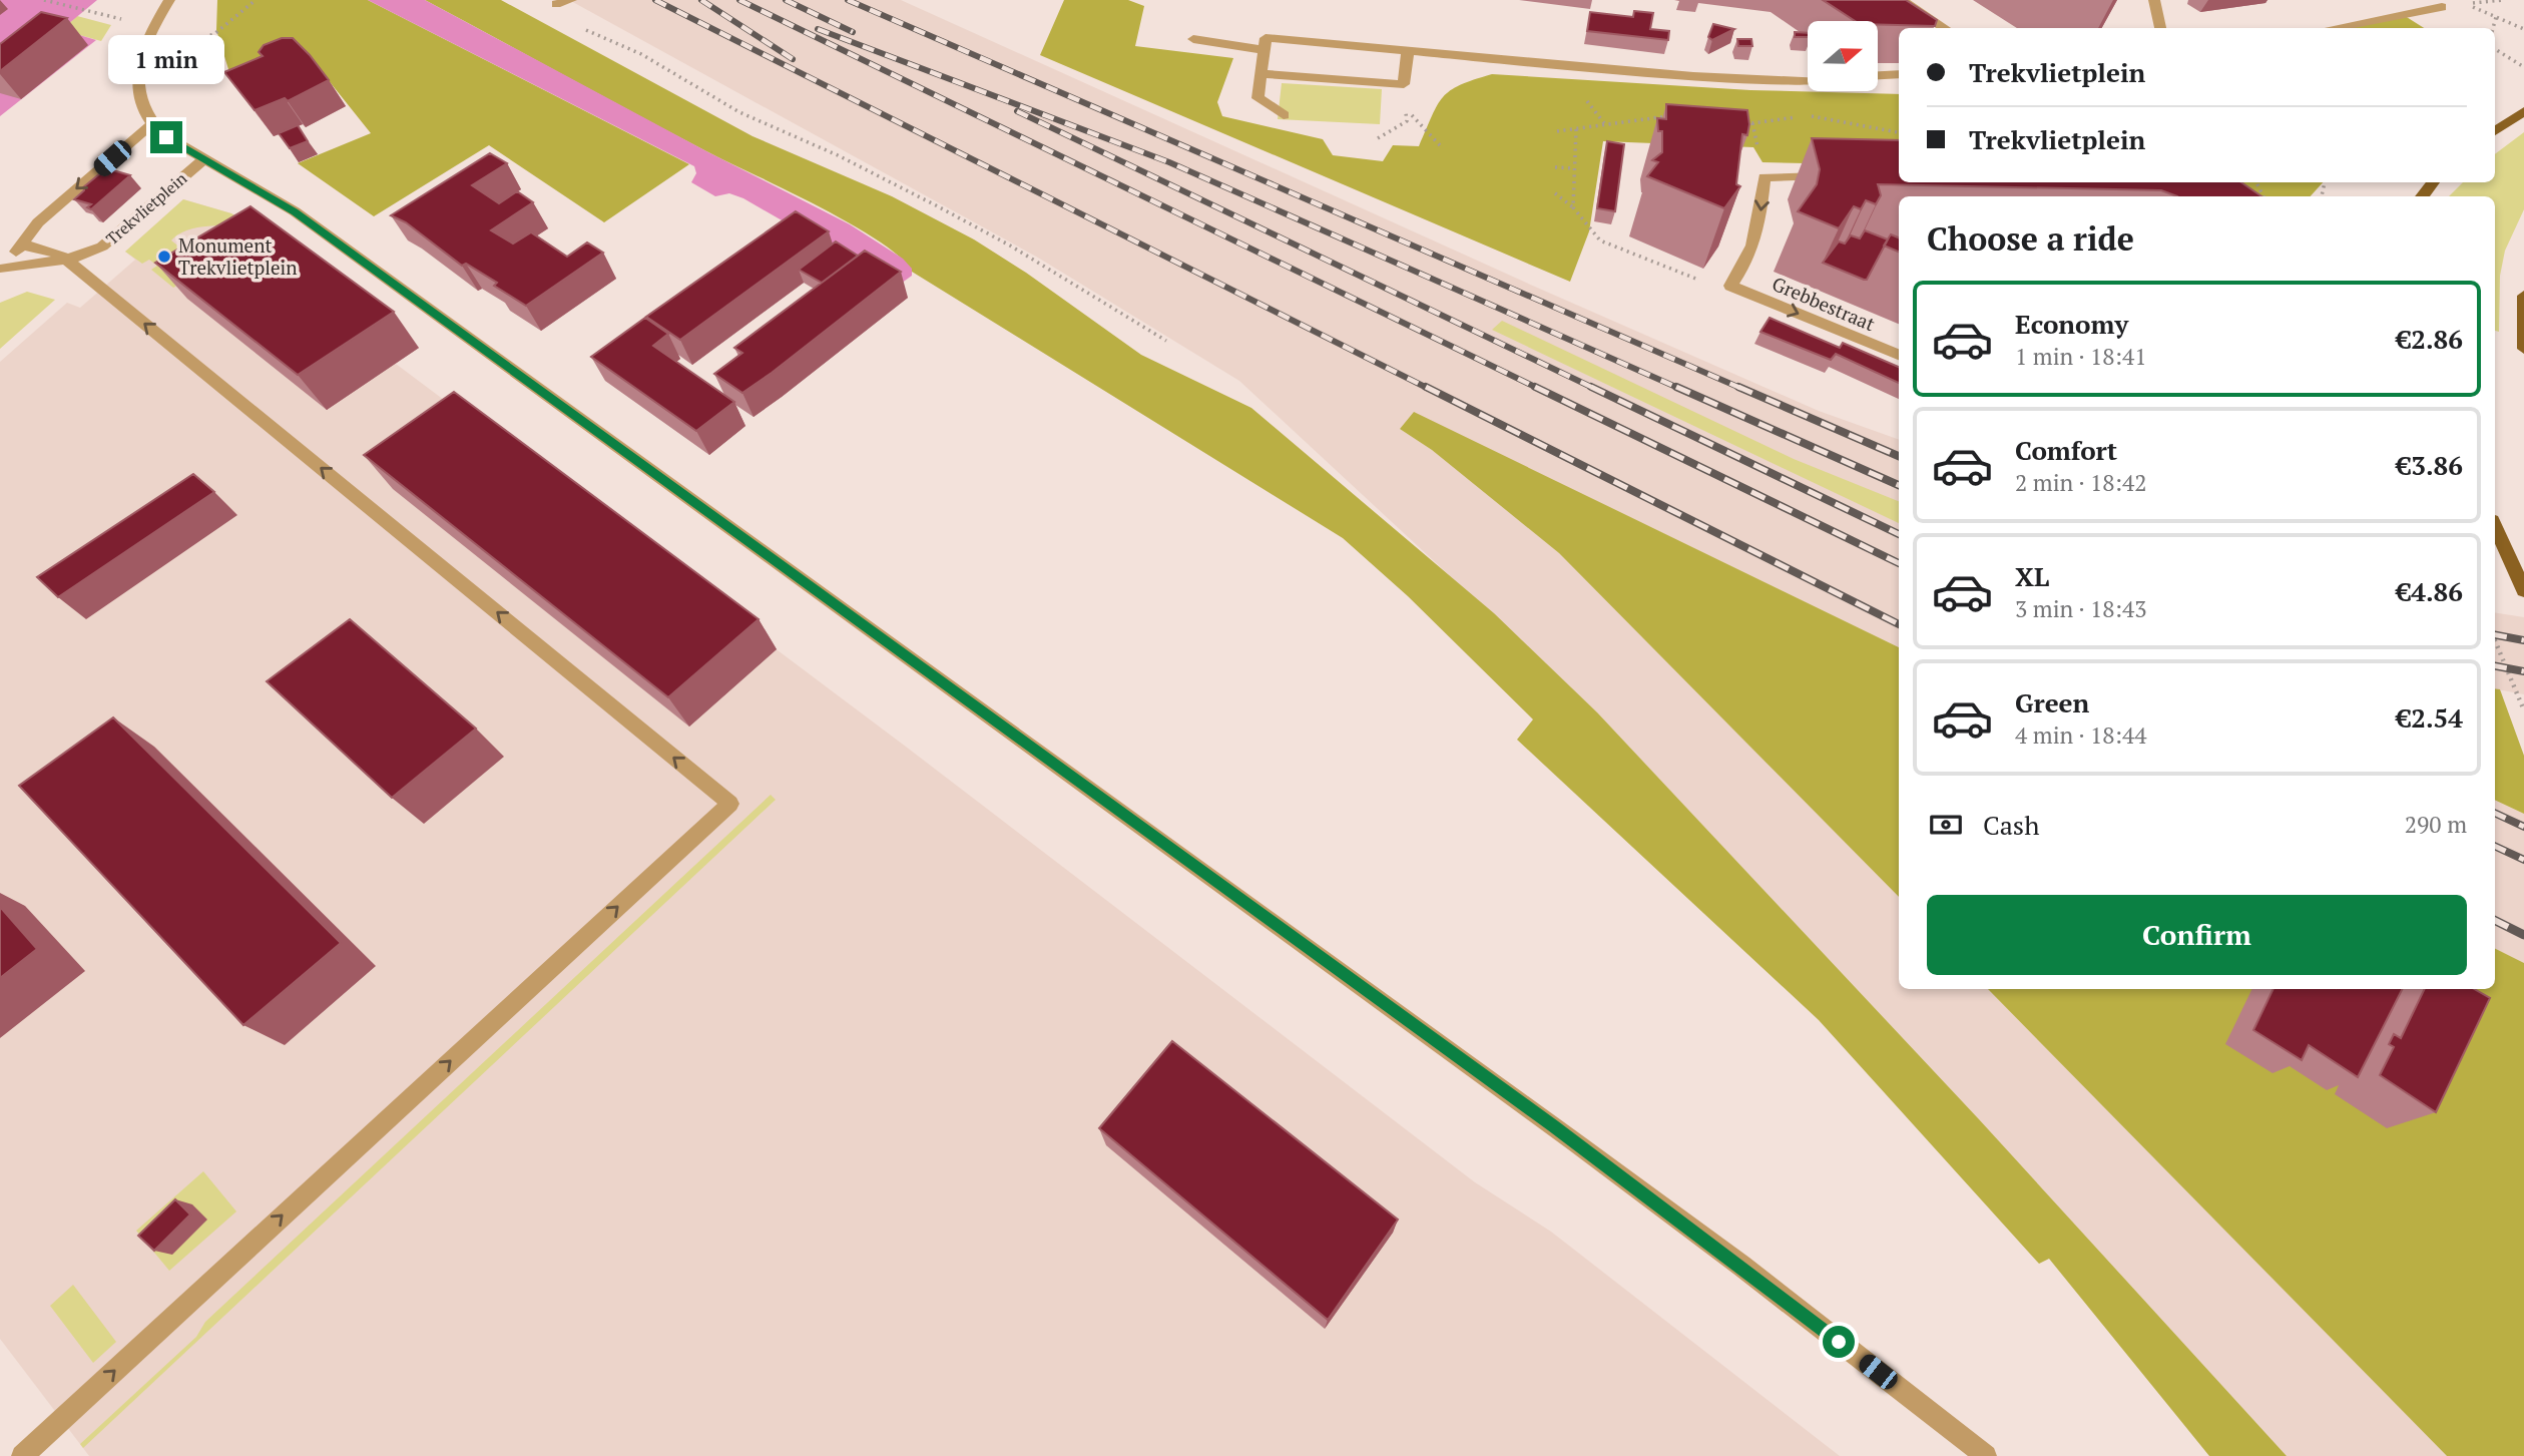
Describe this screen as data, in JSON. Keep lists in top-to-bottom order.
{
  "streets": {
    "street": ["Trekvlietplein", "Grebbestraat"]
  },
  "one_way": ["Grebbestraat"],
  "places": ["Monument Trekvlietplein"],
  "north": "right",
  "page": {
    "banner": ["Trekvlietplein", "Trekvlietplein"],
    "bubble": "1 min",
    "heading": "Choose a ride",
    "list": [
      {
        "name": "Economy",
        "note": "1 min · 18:41",
        "value": "€2.86"
      },
      {
        "name": "Comfort",
        "note": "2 min · 18:42",
        "value": "€3.86"
      },
      {
        "name": "XL",
        "note": "3 min · 18:43",
        "value": "€4.86"
      },
      {
        "name": "Green",
        "note": "4 min · 18:44",
        "value": "€2.54"
      }
    ],
    "pay": ["Cash", "290 m"],
    "buttons": "Confirm"
  }
}
